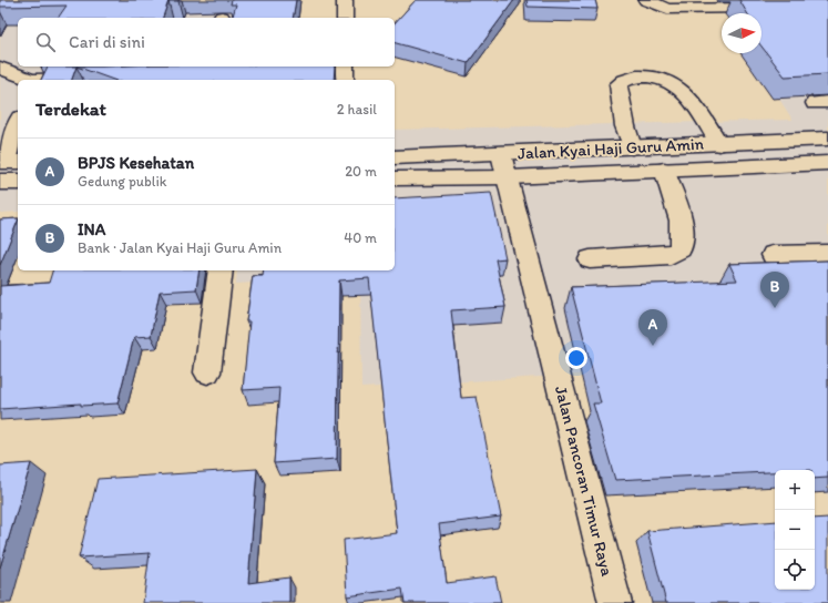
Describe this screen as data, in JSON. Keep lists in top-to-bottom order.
{
  "streets": {
    "main road": ["Jalan Kyai Haji Guru Amin", "Jalan Pancoran Timur Raya"]
  },
  "crossings": [
    ["Jalan Kyai Haji Guru Amin", "Jalan Pancoran Timur Raya"]
  ],
  "north": "right",
  "page": {
    "search": "Cari di sini",
    "heading": ["Terdekat", "2 hasil"],
    "list": [
      {
        "mark": "A",
        "name": "BPJS Kesehatan",
        "note": "Gedung publik",
        "value": "20 m"
      },
      {
        "mark": "B",
        "name": "INA",
        "note": "Bank · Jalan Kyai Haji Guru Amin",
        "value": "40 m"
      }
    ],
    "pins": ["B", "A"],
    "map_buttons": ["+", "−"]
  }
}
